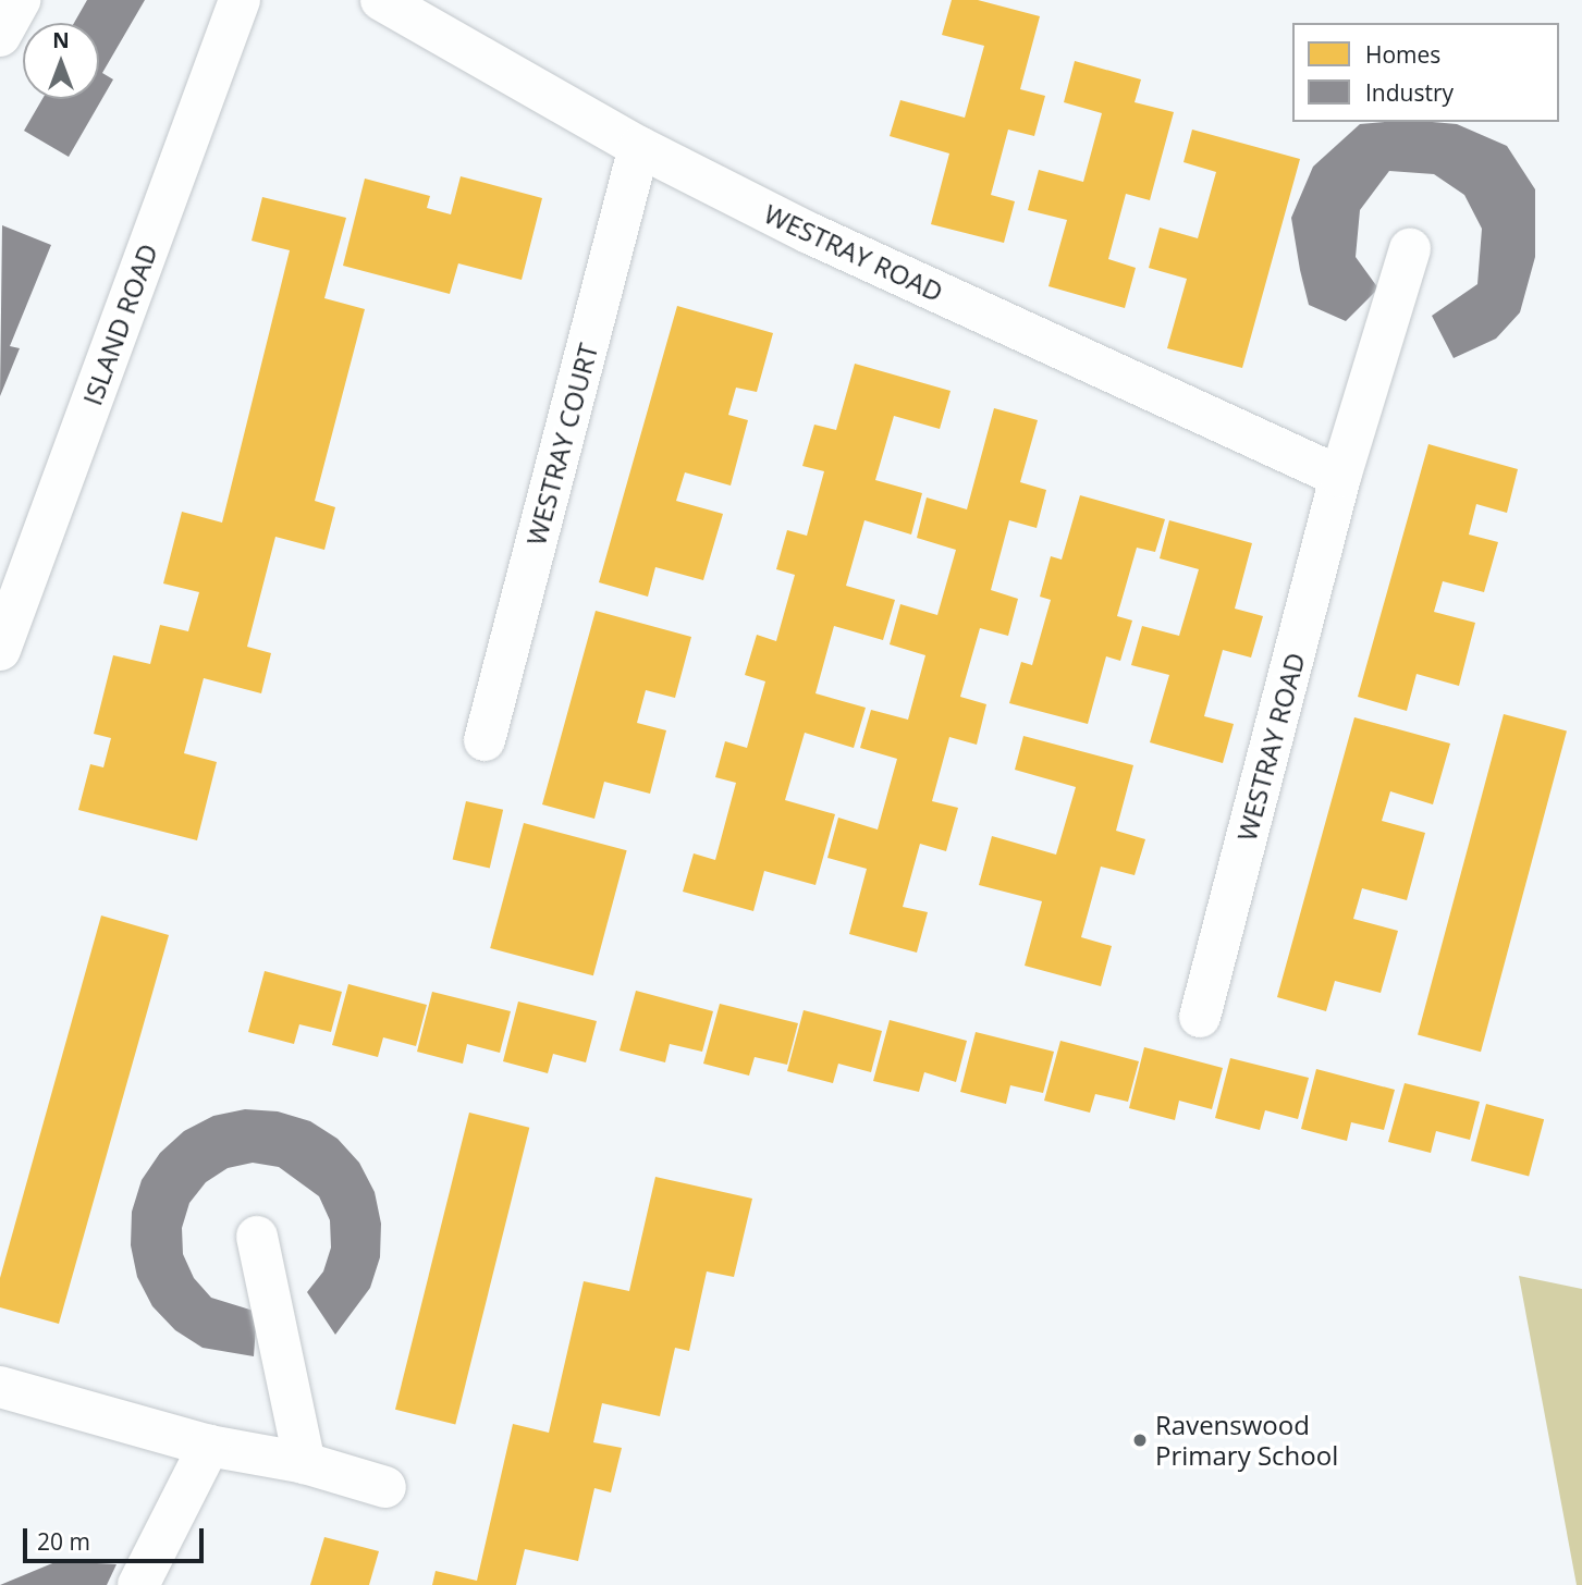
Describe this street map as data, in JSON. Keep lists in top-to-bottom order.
{
  "streets": {
    "street": ["WESTRAY ROAD", "ISLAND ROAD", "WESTRAY COURT"]
  },
  "crossings": [
    ["WESTRAY ROAD", "WESTRAY COURT"]
  ],
  "places": ["Ravenswood Primary School"],
  "legend": ["Homes", "Industry"],
  "scale_bar": "20 m",
  "north": "top"
}
